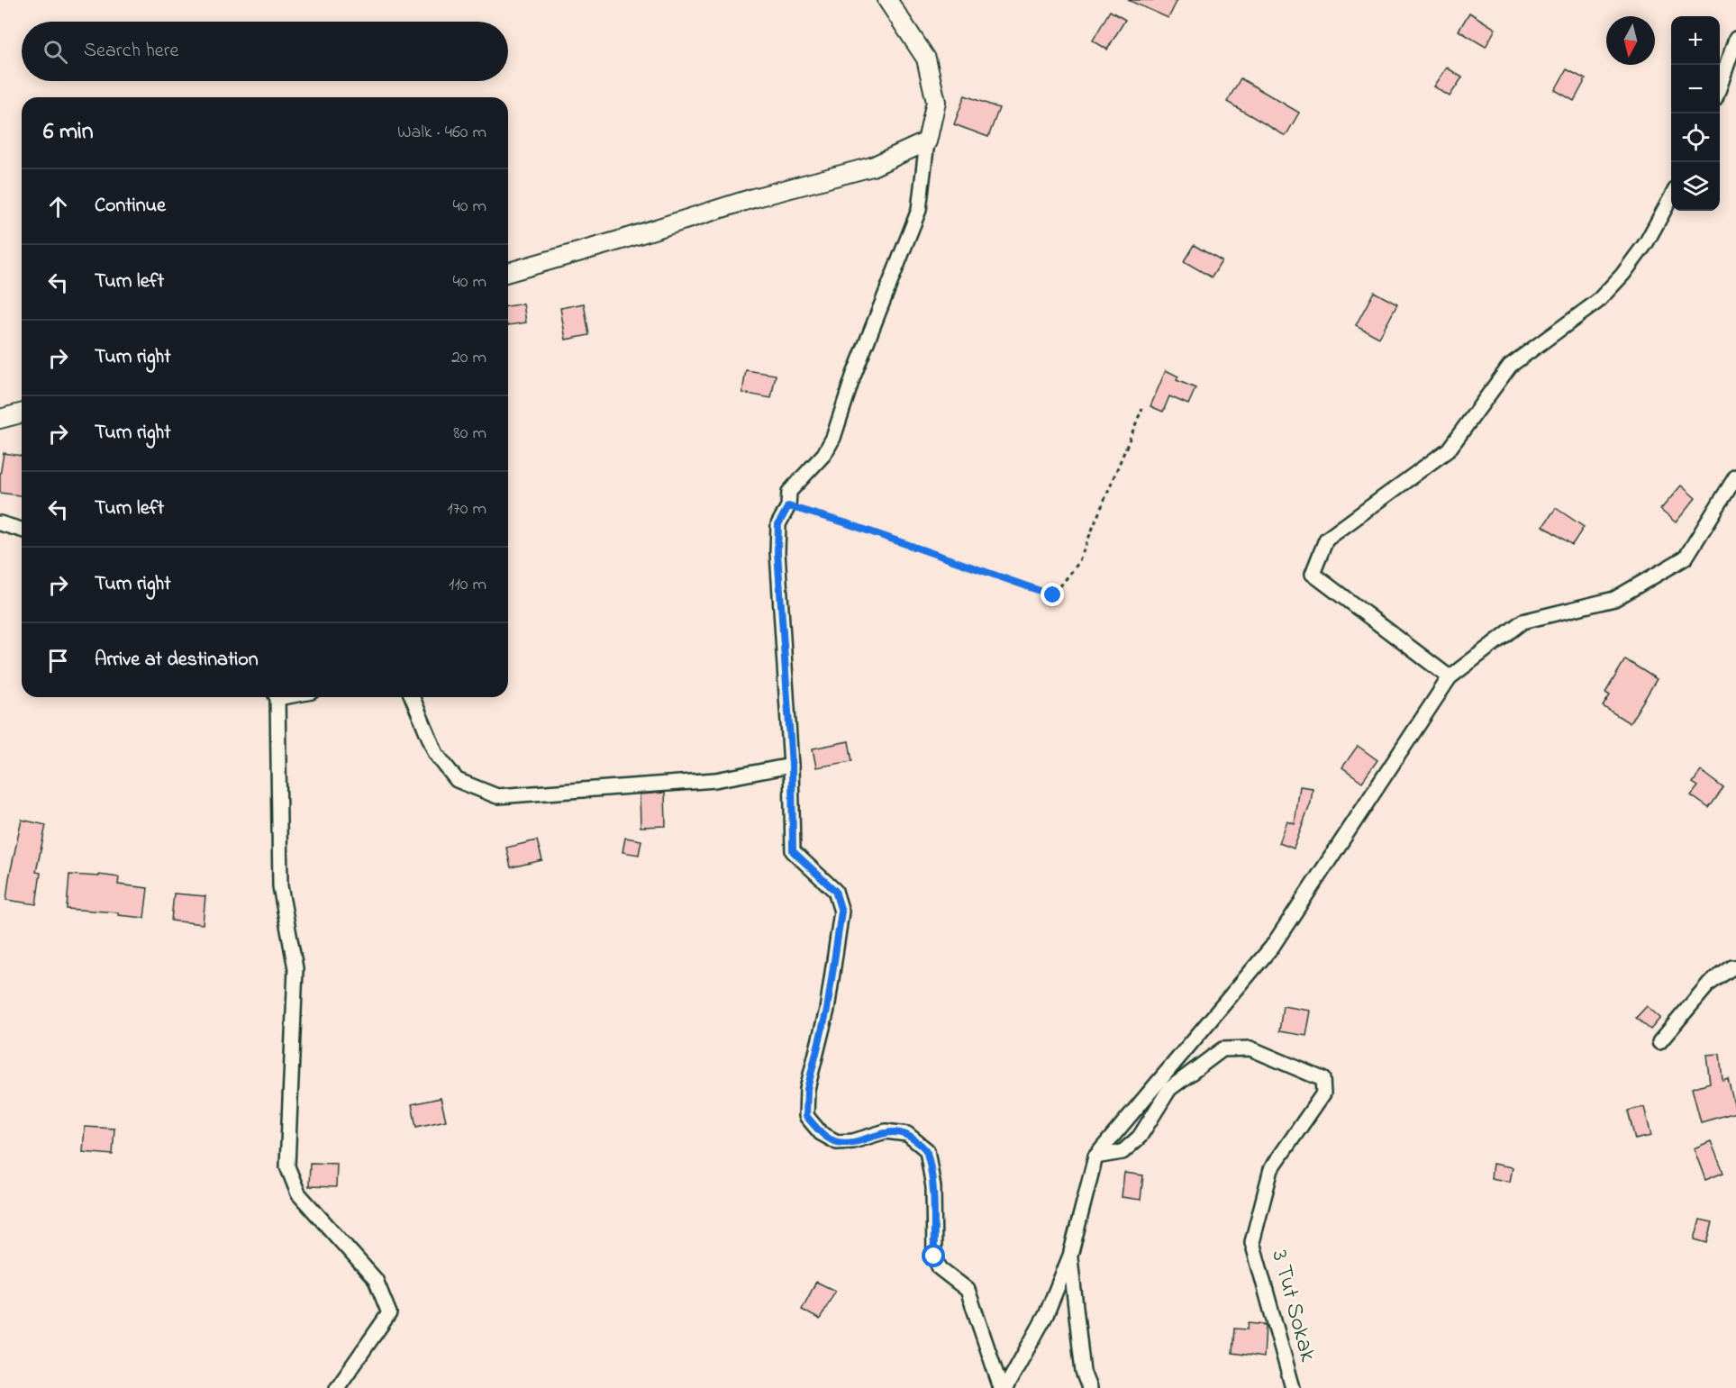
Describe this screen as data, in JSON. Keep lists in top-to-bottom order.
{
  "streets": {
    "street": ["3 Tut Sokak"]
  },
  "north": "bottom",
  "page": {
    "map_buttons": ["+", "−"],
    "search": "Search here",
    "heading": ["6 min", "Walk · 460 m"],
    "list": [
      ["Continue", "40 m"],
      ["Turn left", "40 m"],
      ["Turn right", "20 m"],
      ["Turn right", "80 m"],
      ["Turn left", "170 m"],
      ["Turn right", "110 m"],
      "Arrive at destination"
    ]
  }
}
